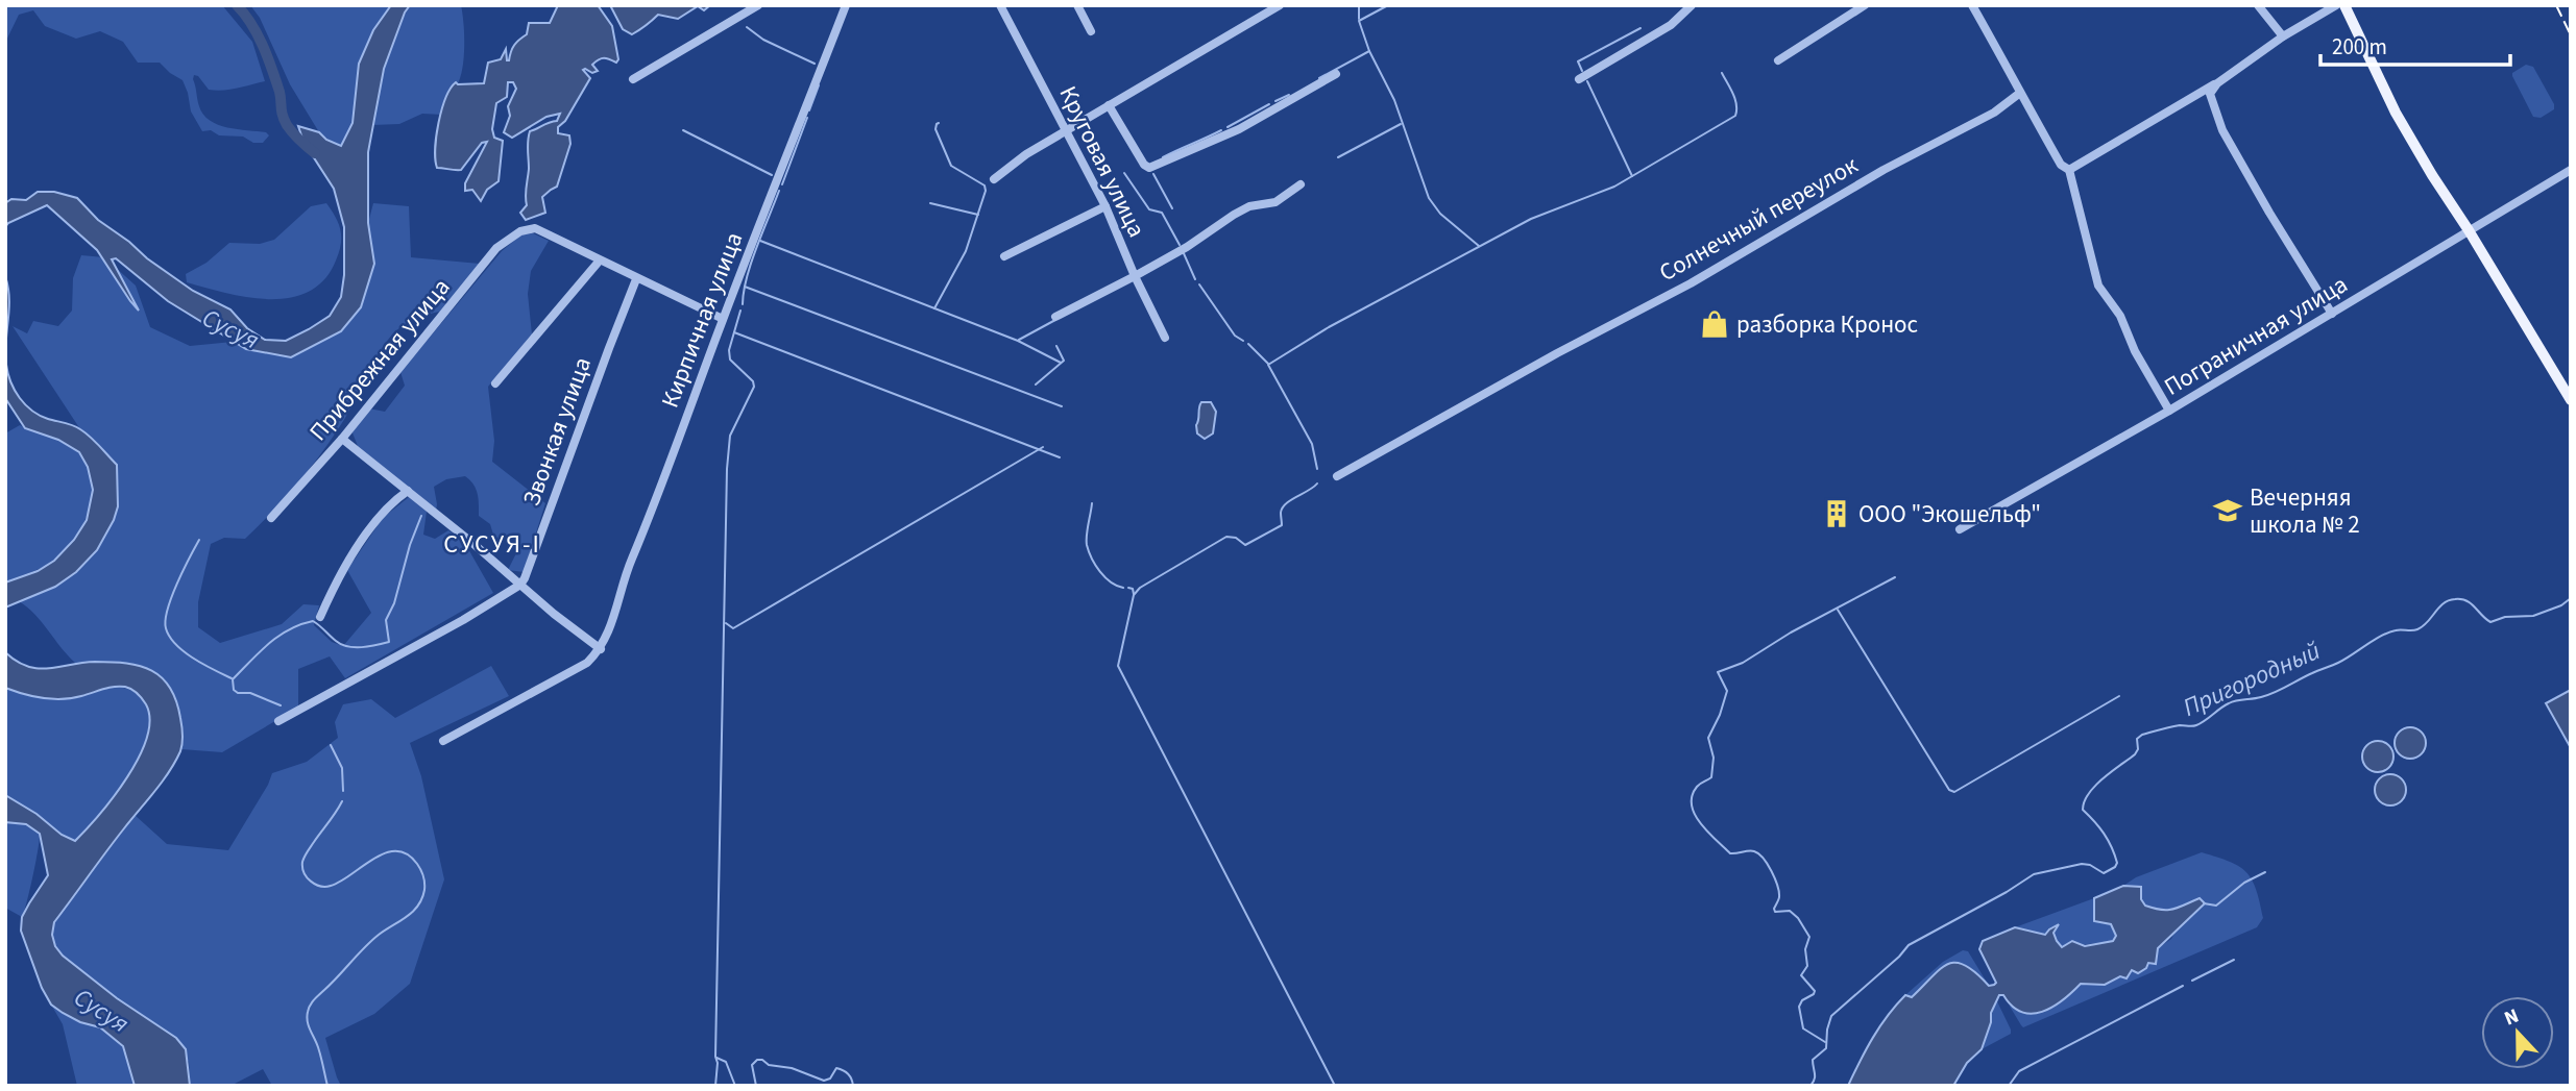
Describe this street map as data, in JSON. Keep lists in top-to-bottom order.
{
  "streets": {
    "street": [
      "Круговая улица",
      "Солнечный переулок",
      "Кирпичная улица",
      "Пограничная улица",
      "Прибрежная улица",
      "Звонкая улица"
    ]
  },
  "districts": ["СУСУЯ-I"],
  "water": ["Сусуя", "Пригородный"],
  "places": {
    "shop": ["разборка Кронос"],
    "school or university": ["Вечерняя школа № 2"],
    "building": ["ООО \"Экошельф\""]
  },
  "scale_bar": "200 m",
  "north": "top"
}
